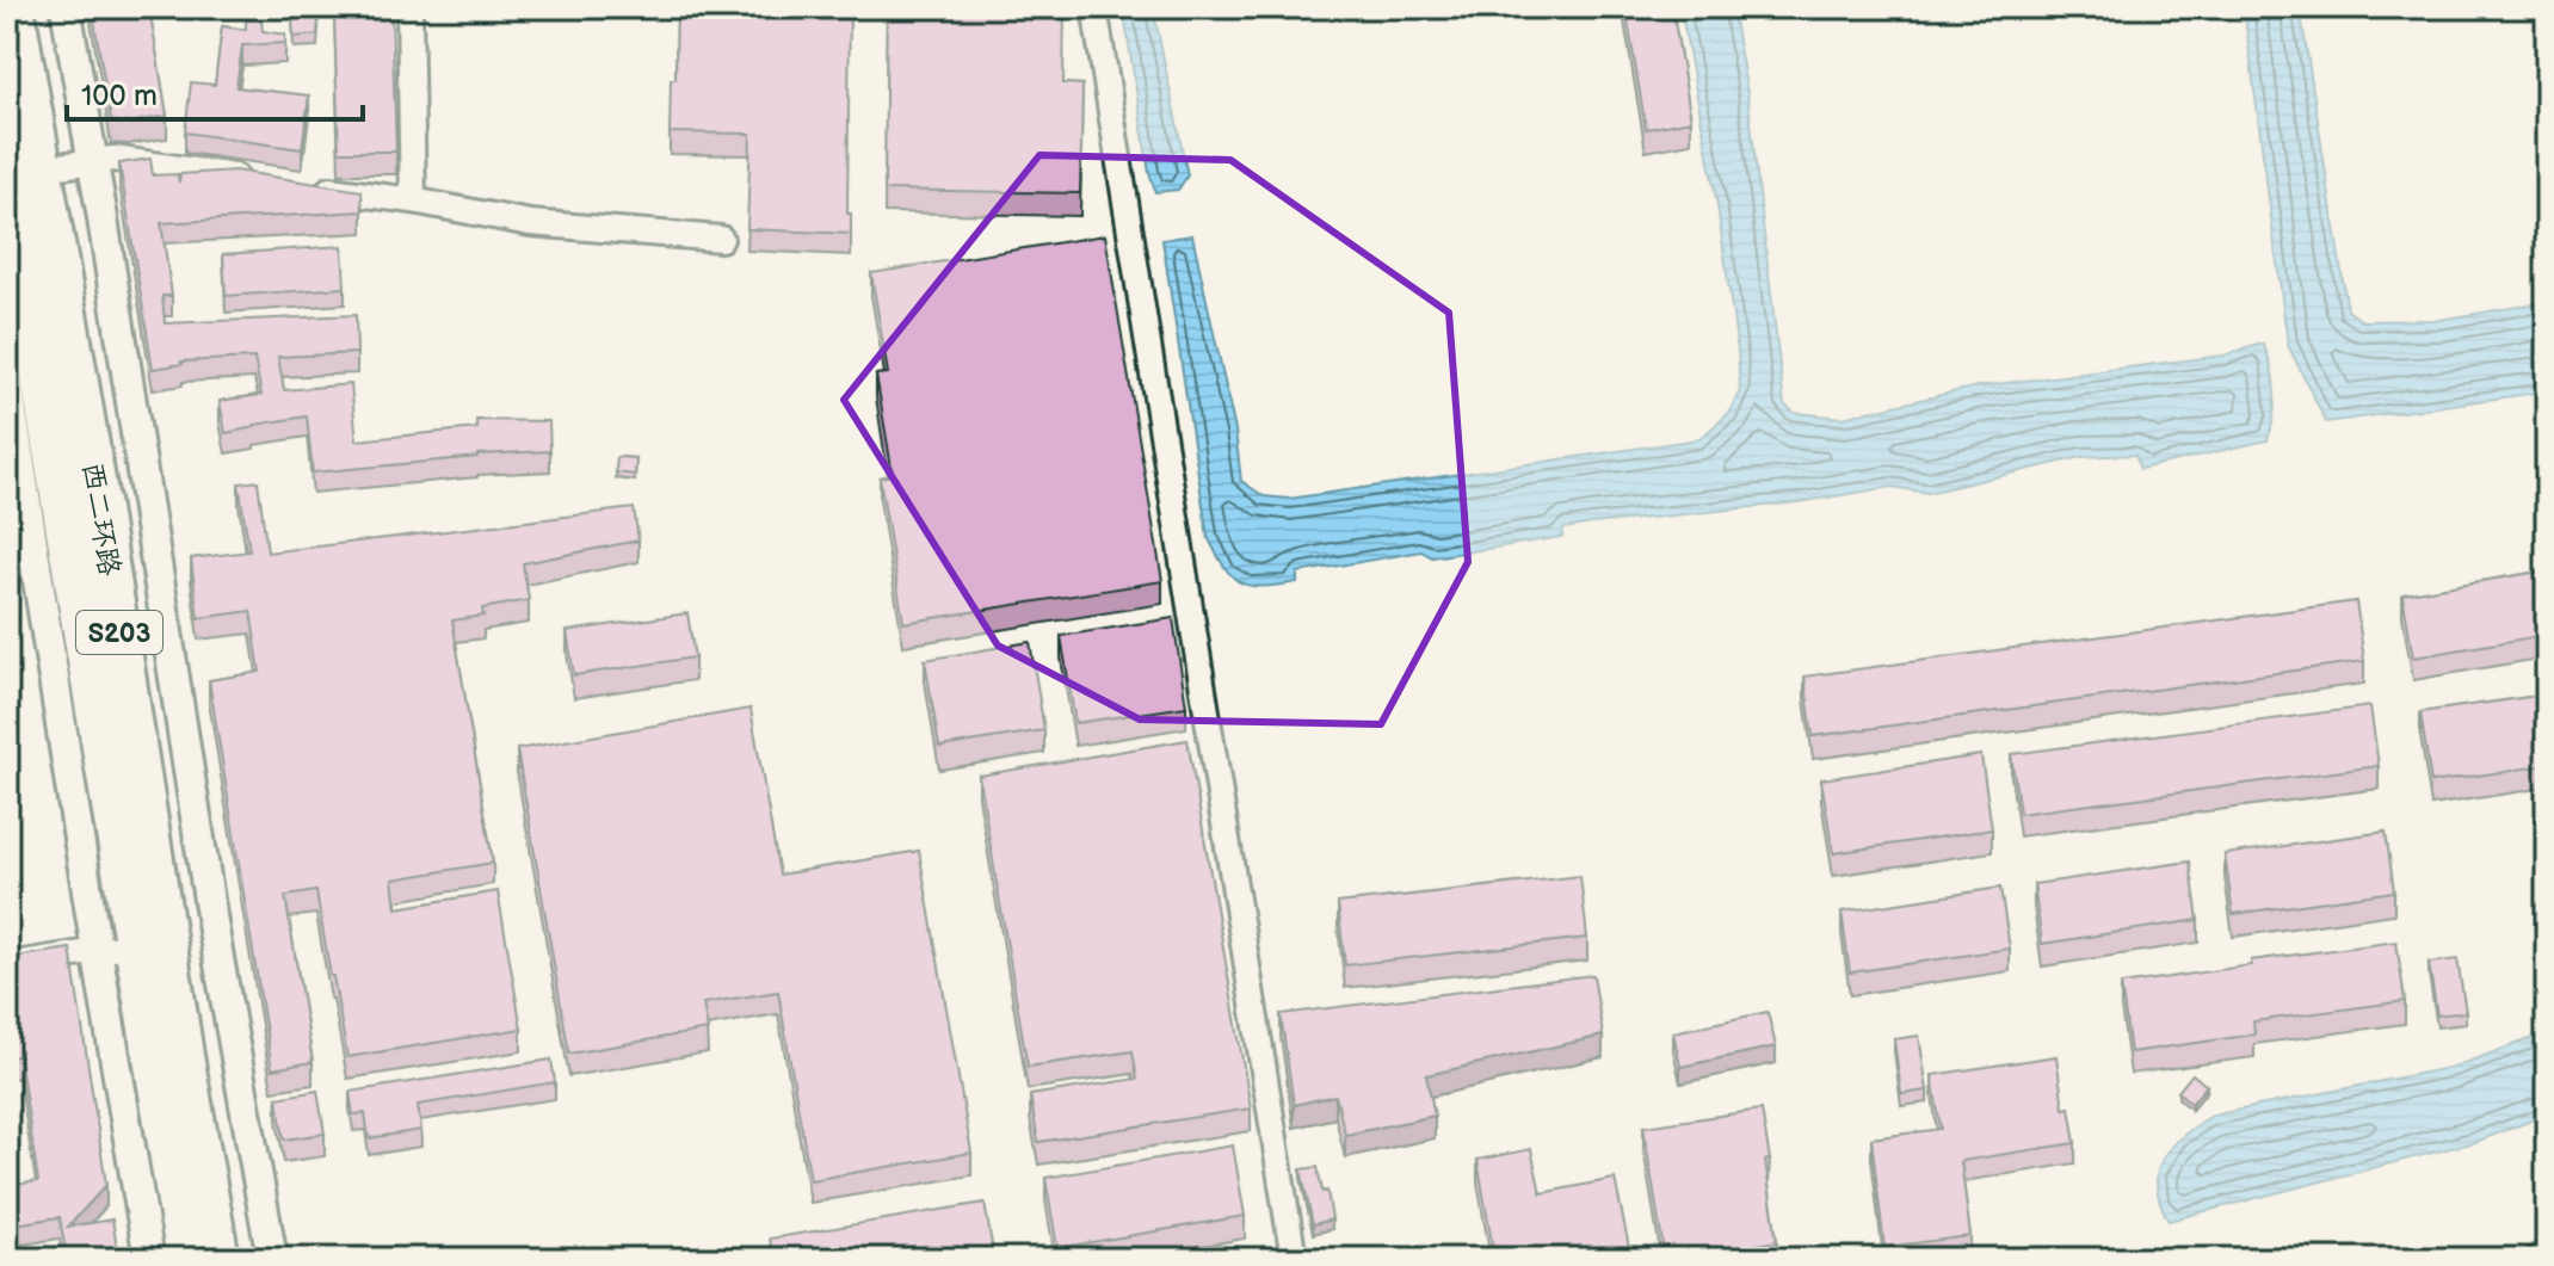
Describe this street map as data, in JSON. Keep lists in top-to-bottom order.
{
  "streets": {
    "main road": ["西二环路", "S203"]
  },
  "scale_bar": "100 m"
}
